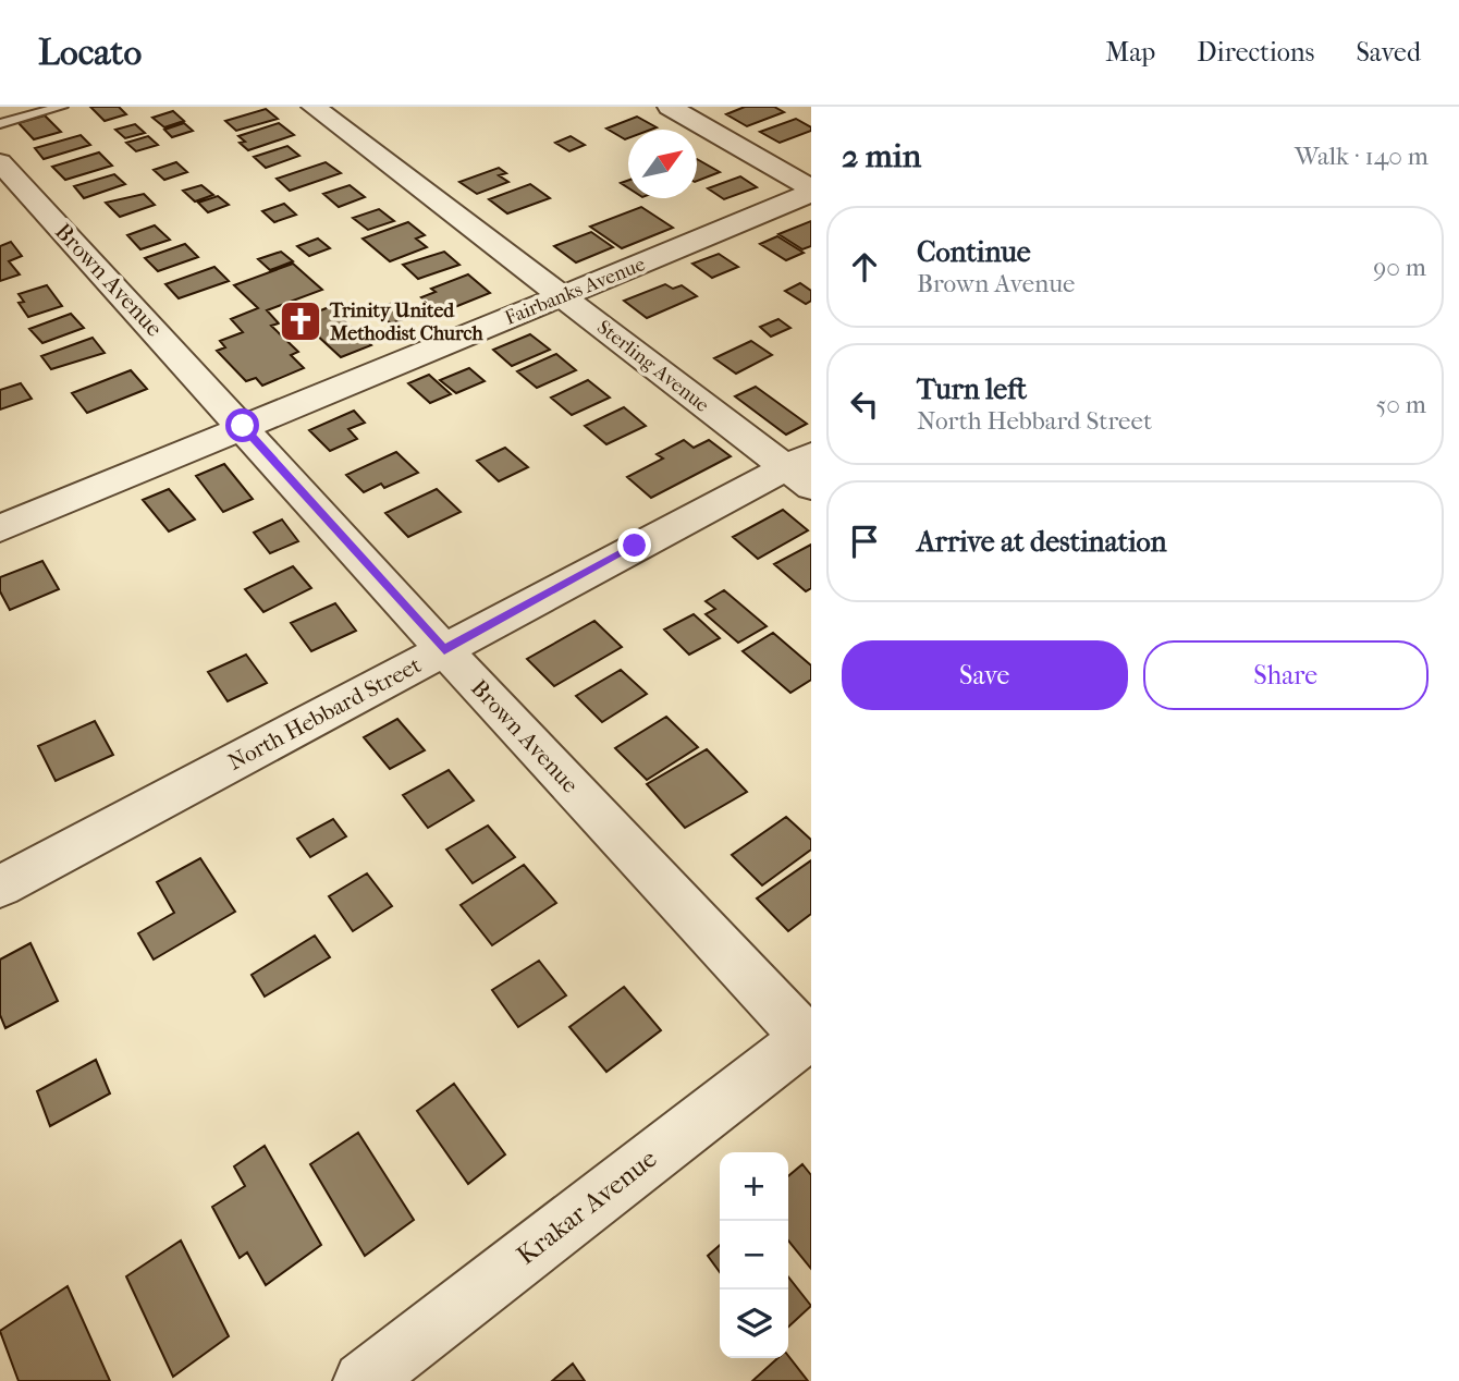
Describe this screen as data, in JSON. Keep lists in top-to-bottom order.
{
  "streets": {
    "street": [
      "Brown Avenue",
      "Fairbanks Avenue",
      "Sterling Avenue",
      "North Hebbard Street",
      "Krakar Avenue"
    ]
  },
  "crossings": [
    ["Brown Avenue", "Fairbanks Avenue"],
    ["Brown Avenue", "North Hebbard Street"],
    ["Brown Avenue", "Krakar Avenue"],
    ["Fairbanks Avenue", "Sterling Avenue"],
    ["Sterling Avenue", "North Hebbard Street"]
  ],
  "places": {
    "church": ["Trinity United Methodist Church"]
  },
  "north": "top right",
  "page": {
    "header": "Locato",
    "nav": ["Map", "Directions", "Saved"],
    "heading": ["2 min", "Walk · 140 m"],
    "list": [
      ["Continue", "Brown Avenue", "90 m"],
      ["Turn left", "North Hebbard Street", "50 m"],
      "Arrive at destination"
    ],
    "buttons": ["Save", "Share"],
    "map_buttons": ["+", "−"]
  }
}
